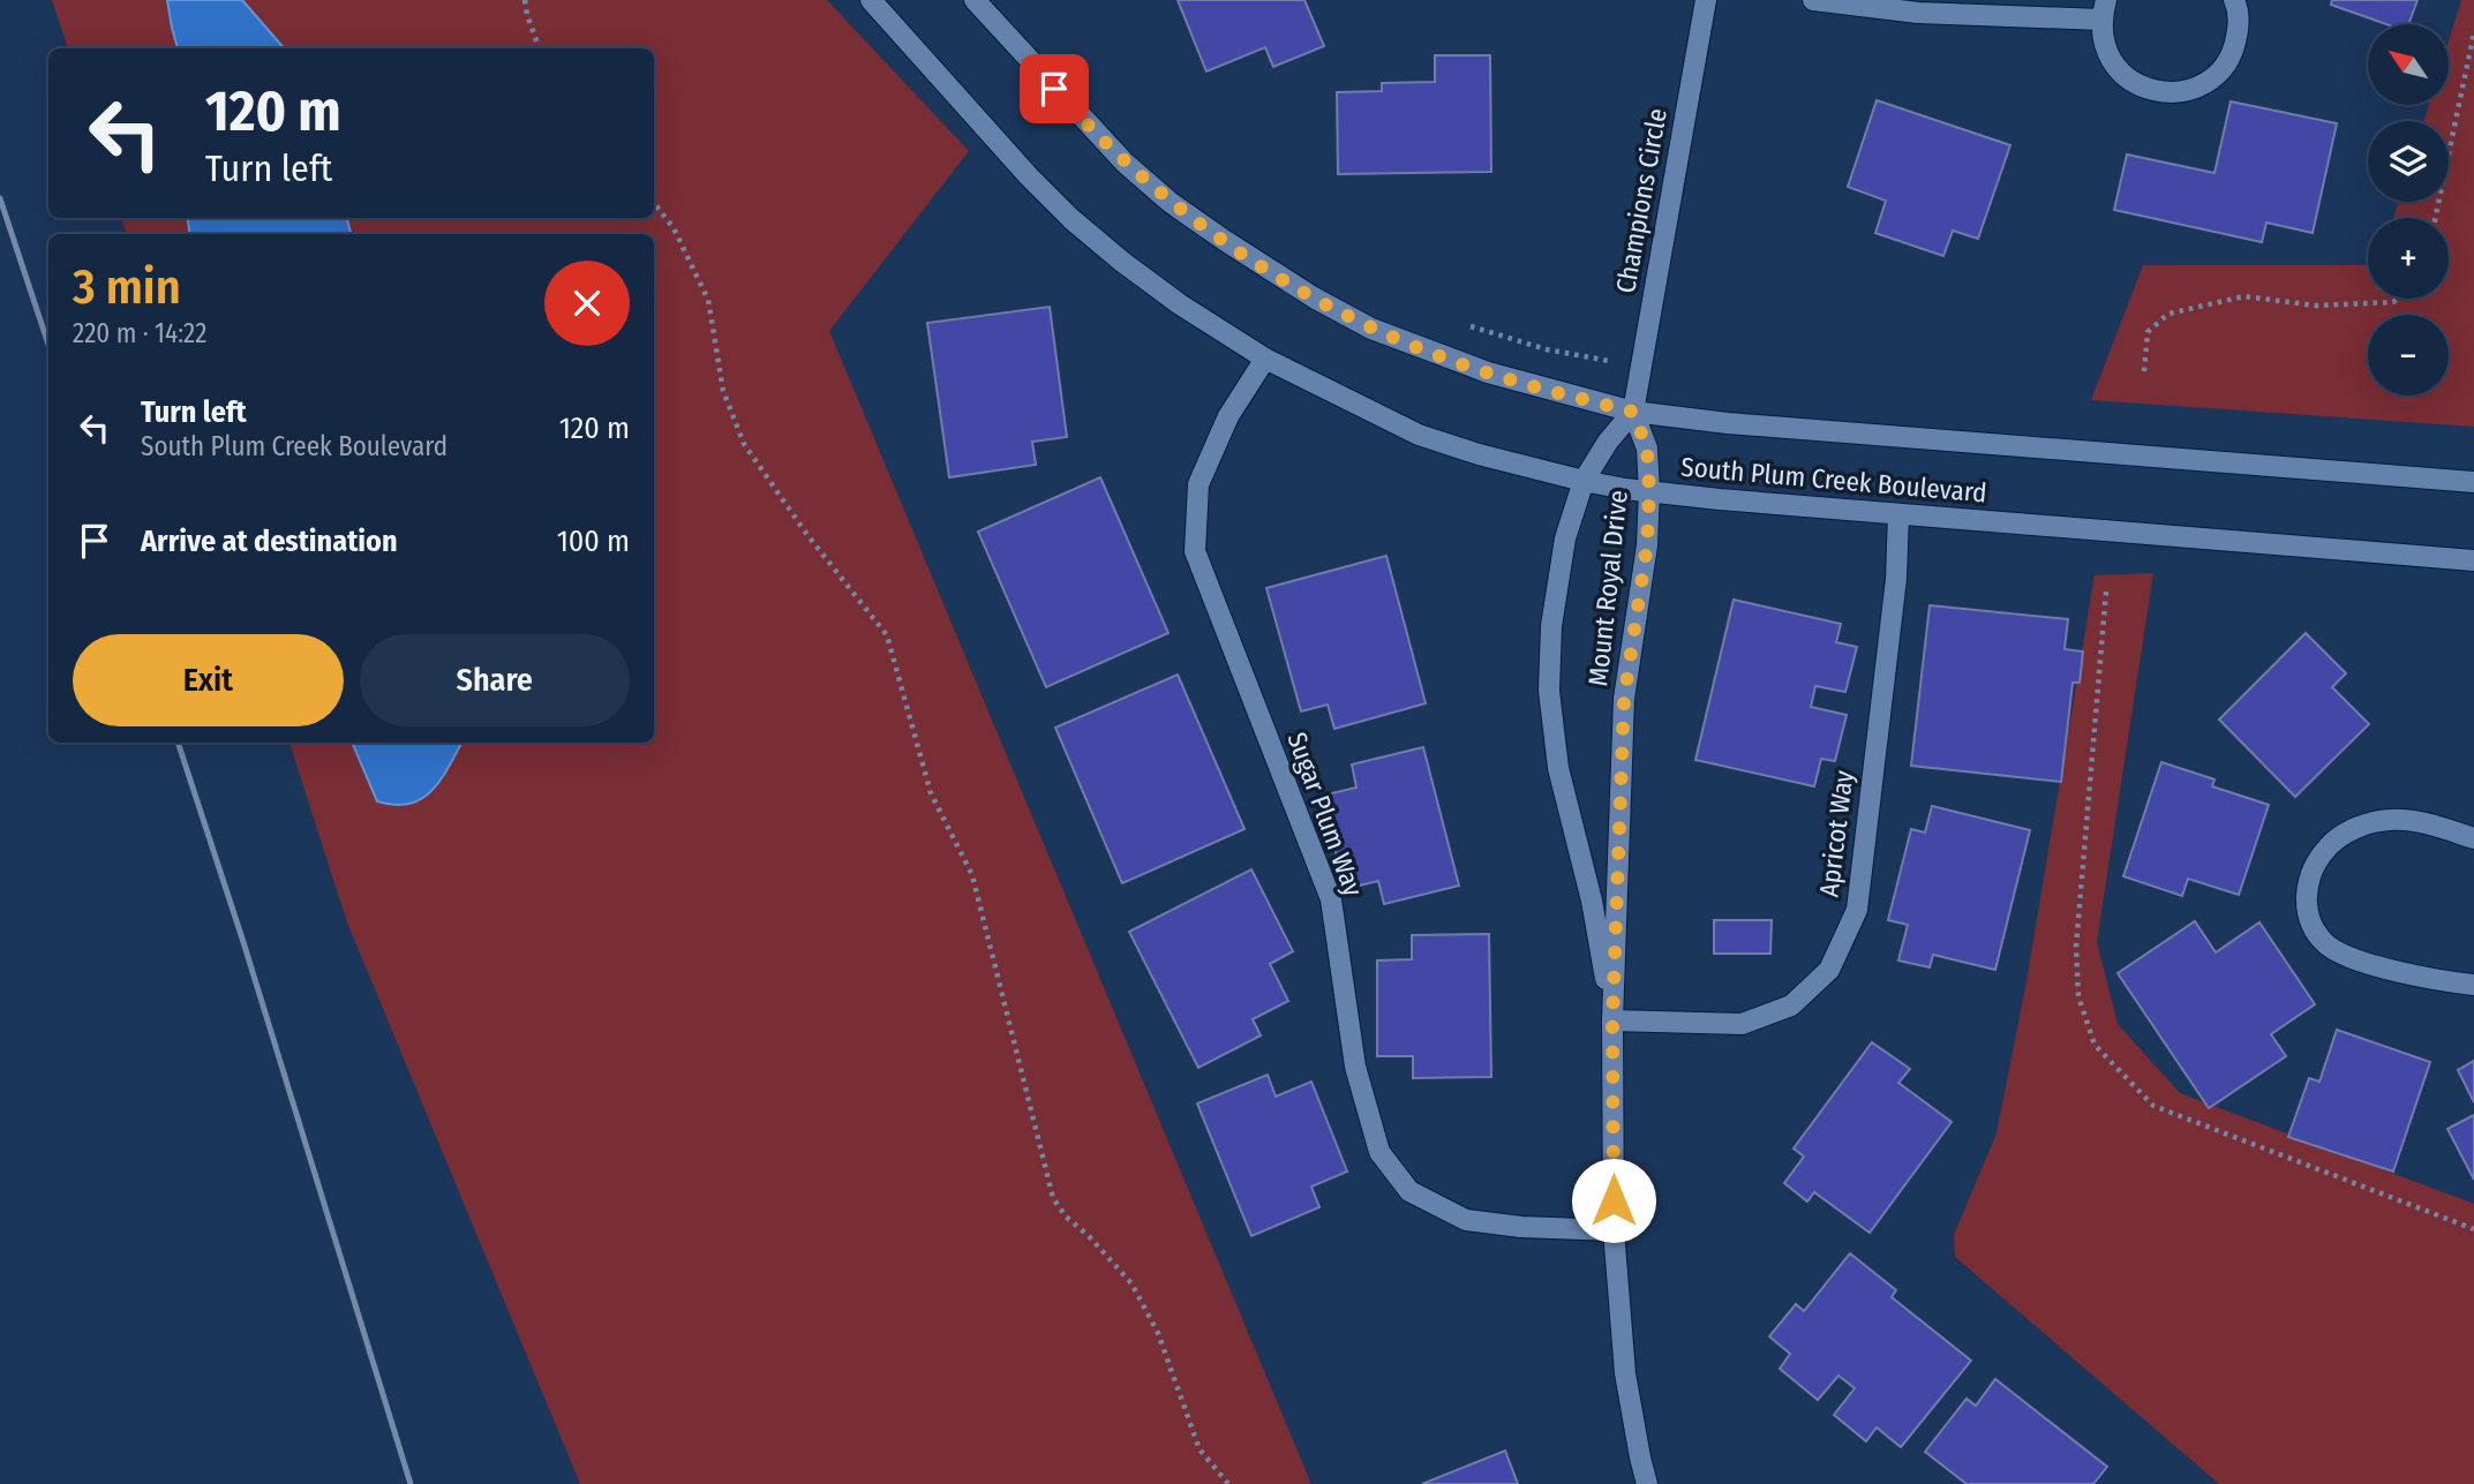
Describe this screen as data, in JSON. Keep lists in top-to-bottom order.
{
  "streets": {
    "street": [
      "Champions Circle",
      "South Plum Creek Boulevard",
      "Mount Royal Drive",
      "Sugar Plum Way",
      "Apricot Way"
    ]
  },
  "crossings": [
    ["Champions Circle", "South Plum Creek Boulevard"],
    ["Champions Circle", "Mount Royal Drive"],
    ["South Plum Creek Boulevard", "Mount Royal Drive"],
    ["South Plum Creek Boulevard", "Sugar Plum Way"],
    ["South Plum Creek Boulevard", "Apricot Way"],
    ["Mount Royal Drive", "Sugar Plum Way"],
    ["Mount Royal Drive", "Apricot Way"]
  ],
  "north": "top left",
  "page": {
    "map_buttons": ["+", "−"],
    "turn": ["120 m", "Turn left"],
    "heading": ["3 min", "220 m · 14:22"],
    "list": [
      {
        "name": "Turn left",
        "note": "South Plum Creek Boulevard",
        "value": "120 m"
      },
      {
        "name": "Arrive at destination",
        "value": "100 m"
      }
    ],
    "buttons": ["Exit", "Share"]
  }
}
